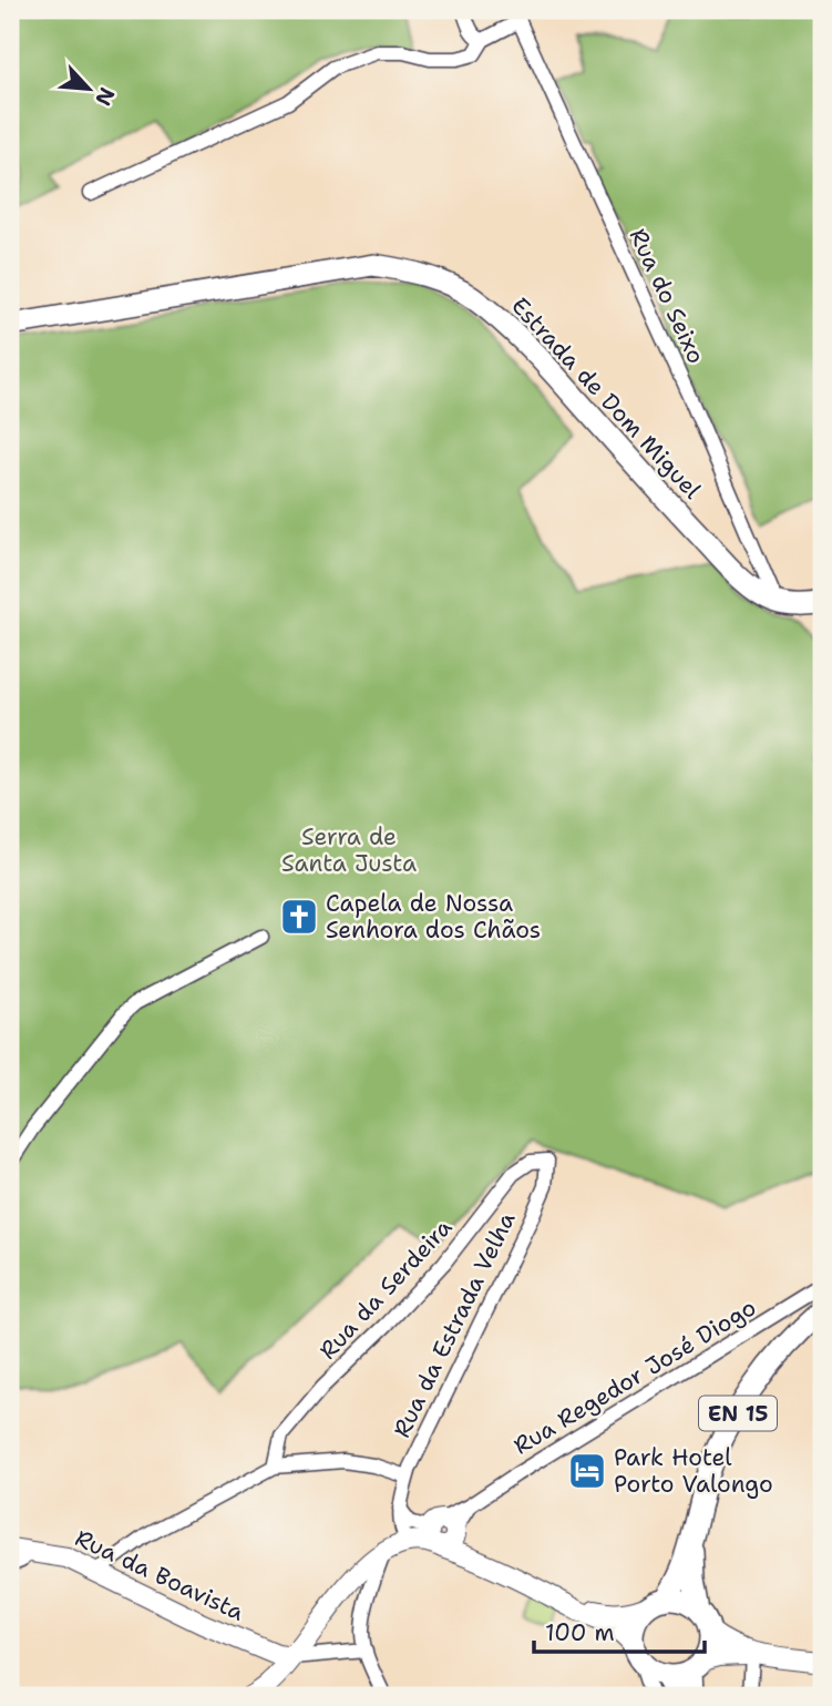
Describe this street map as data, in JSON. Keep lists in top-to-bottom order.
{
  "streets": {
    "main road": ["Estrada de Dom Miguel", "EN 15"],
    "street": [
      "Rua do Seixo",
      "Rua da Serdeira",
      "Rua da Estrada Velha",
      "Rua Regedor José Diogo",
      "Rua da Boavista"
    ]
  },
  "crossings": [
    ["Rua do Seixo", "Estrada de Dom Miguel"],
    ["Rua da Serdeira", "Rua da Estrada Velha"],
    ["Rua da Estrada Velha", "Rua Regedor José Diogo"]
  ],
  "parks": ["Serra de Santa Justa"],
  "places": {
    "church": ["Capela de Nossa Senhora dos Chãos"],
    "hotel": ["Park Hotel Porto Valongo"]
  },
  "scale_bar": "100 m",
  "north": "bottom right"
}
